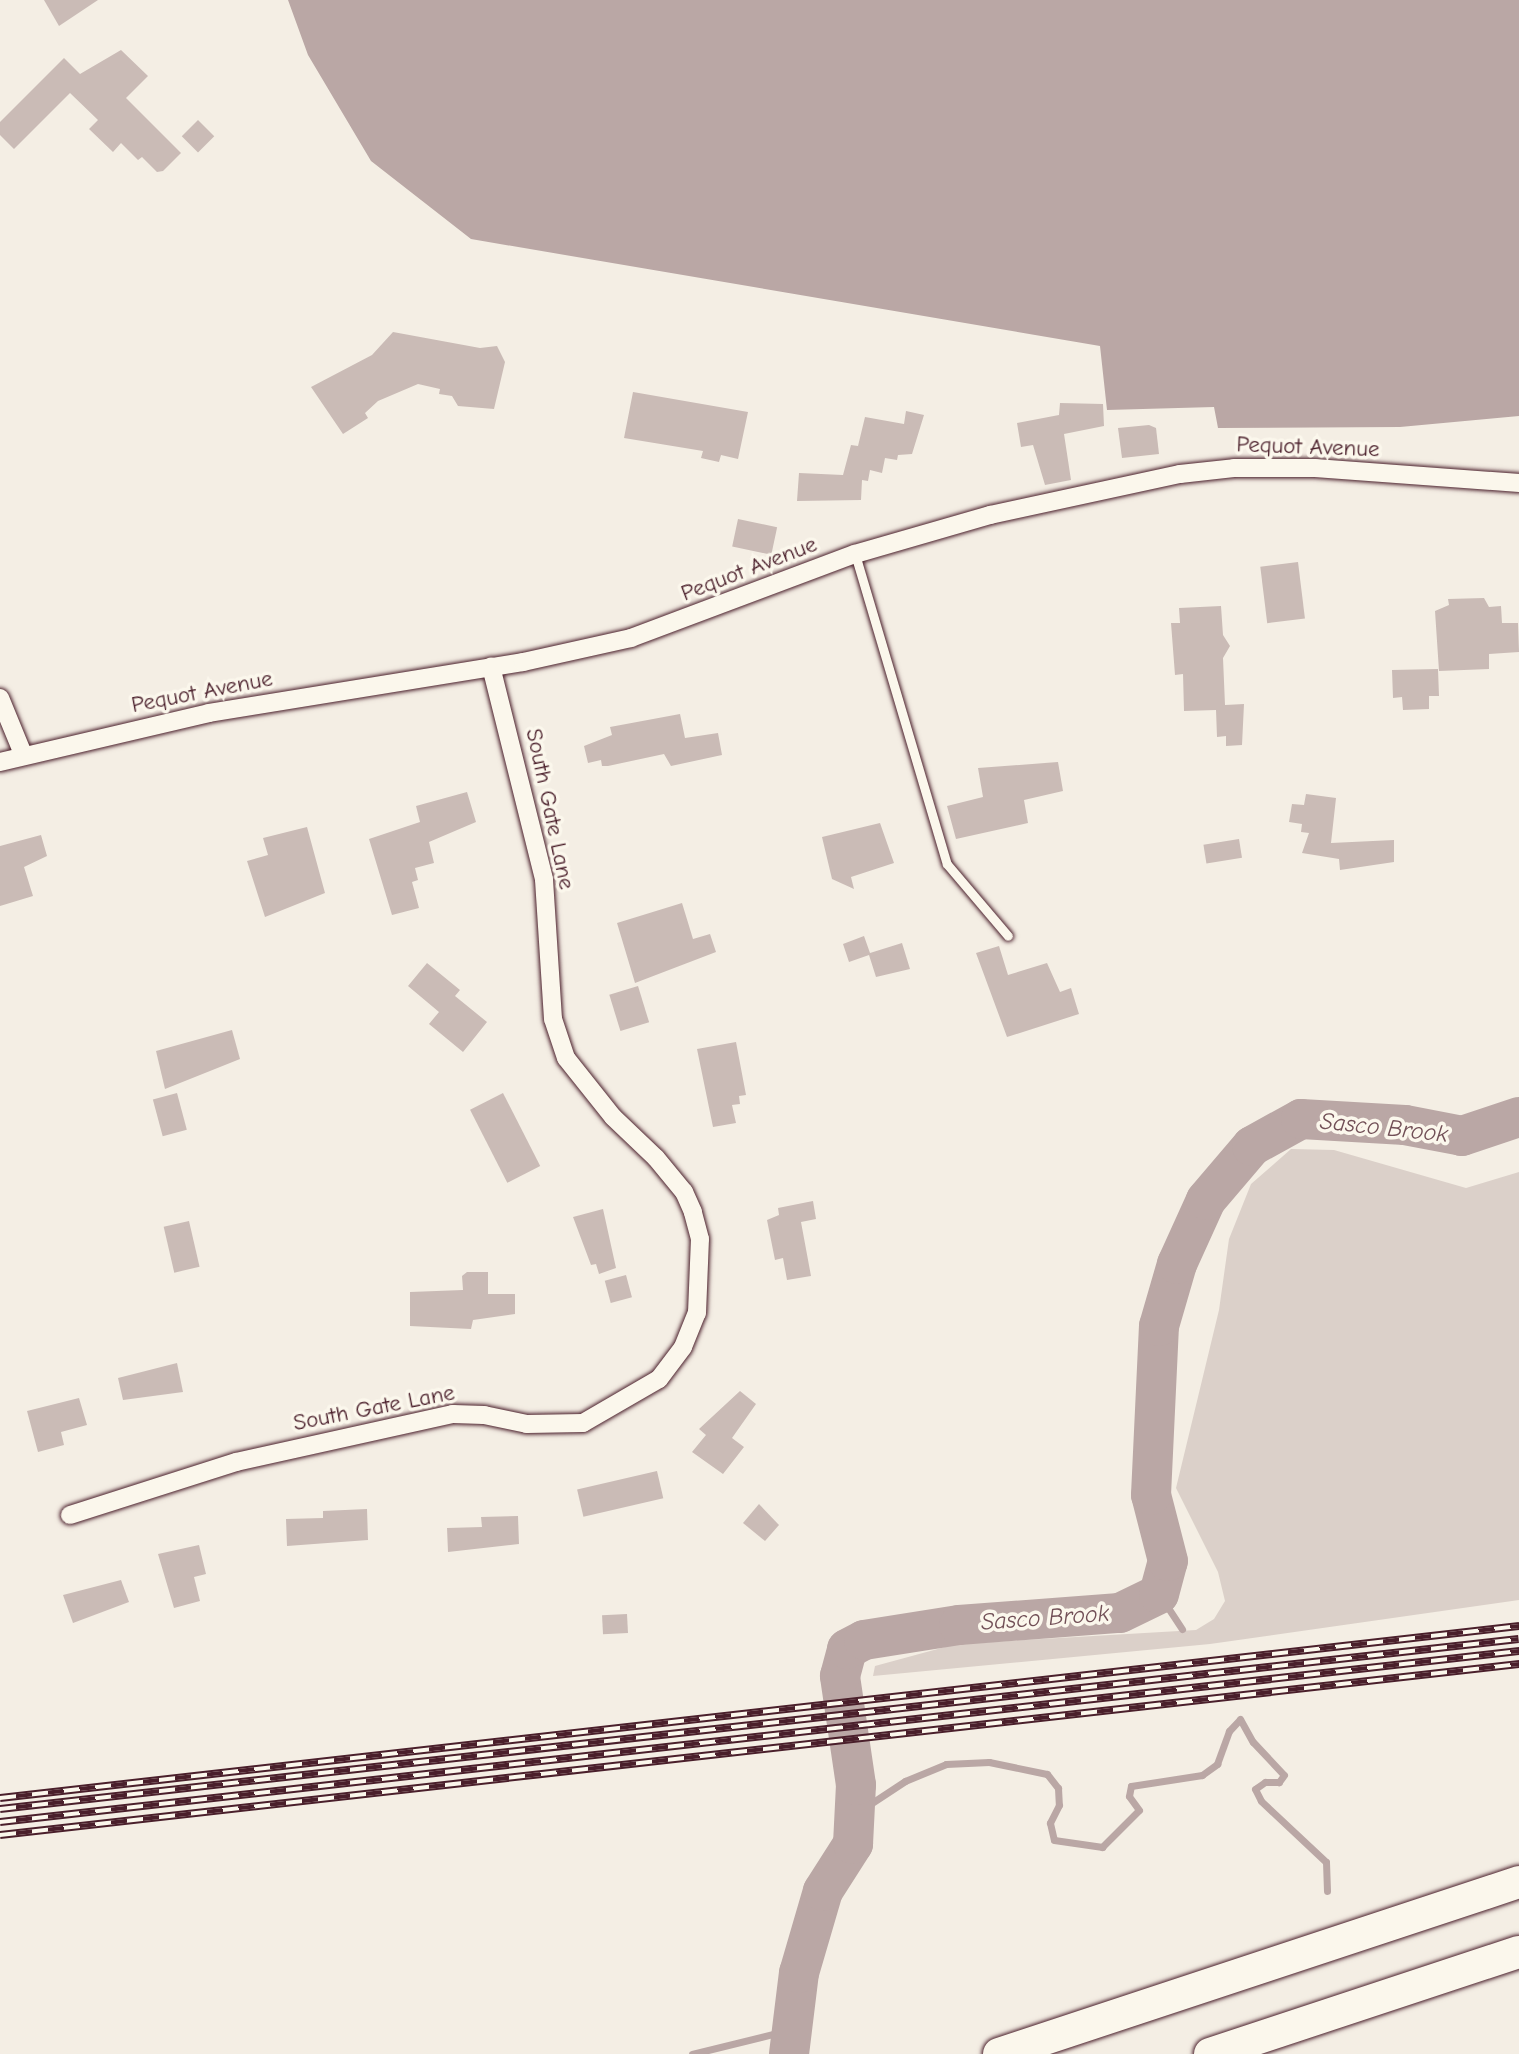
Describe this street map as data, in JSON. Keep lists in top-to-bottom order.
{
  "streets": {
    "street": ["Pequot Avenue", "South Gate Lane"]
  },
  "crossings": [
    ["Pequot Avenue", "South Gate Lane"]
  ],
  "water": ["Sasco Brook"]
}
